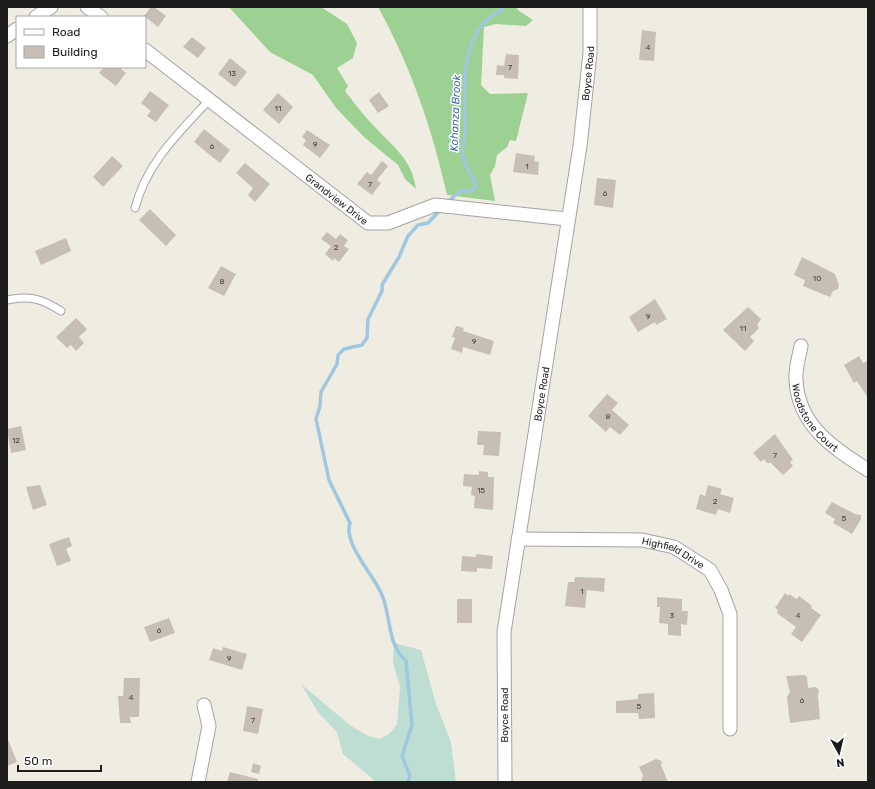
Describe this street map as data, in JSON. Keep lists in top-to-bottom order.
{
  "streets": {
    "street": [
      "Boyce Road",
      "Grandview Drive",
      "Woodstone Court",
      "Highfield Drive"
    ]
  },
  "crossings": [
    ["Boyce Road", "Grandview Drive"],
    ["Boyce Road", "Highfield Drive"]
  ],
  "water": ["Kohanza Brook"],
  "house_numbers": [
    "4",
    "7",
    "13",
    "11",
    "9",
    "6",
    "1",
    "7",
    "6",
    "2",
    "10",
    "8",
    "9",
    "11",
    "9",
    "8",
    "12",
    "7",
    "15",
    "2",
    "5",
    "1",
    "3",
    "4",
    "6",
    "9",
    "4",
    "6",
    "5",
    "7"
  ],
  "legend": ["Road", "Building"],
  "scale_bar": "50 m",
  "north": "bottom"
}
